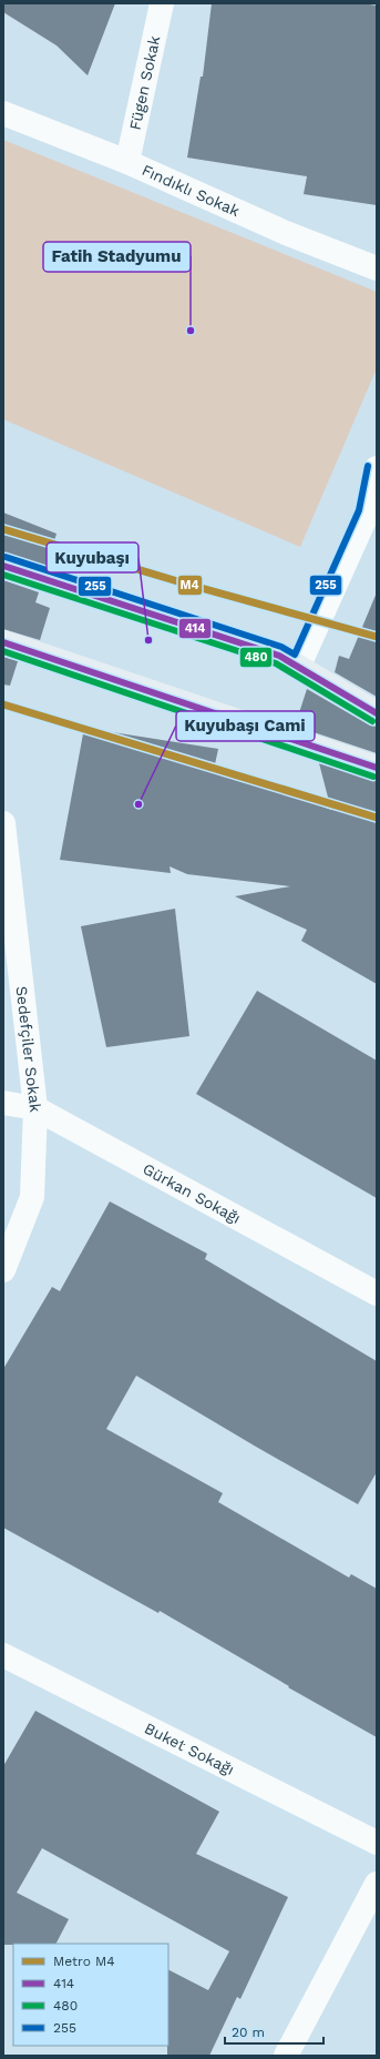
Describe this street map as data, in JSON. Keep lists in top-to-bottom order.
{
  "streets": {
    "street": [
      "Fügen Sokak",
      "Fındıklı Sokak",
      "Sedefçiler Sokak",
      "Gürkan Sokağı",
      "Buket Sokağı"
    ]
  },
  "crossings": [
    ["Fügen Sokak", "Fındıklı Sokak"],
    ["Sedefçiler Sokak", "Gürkan Sokağı"]
  ],
  "places": ["Fatih Stadyumu", "Kuyubaşı", "Kuyubaşı Cami"],
  "lines": [
    "transit line 255",
    "metro line M4",
    "transit line 414",
    "transit line 480"
  ],
  "legend": [
    "Metro M4",
    "414",
    "480",
    "255"
  ],
  "scale_bar": "20 m"
}
